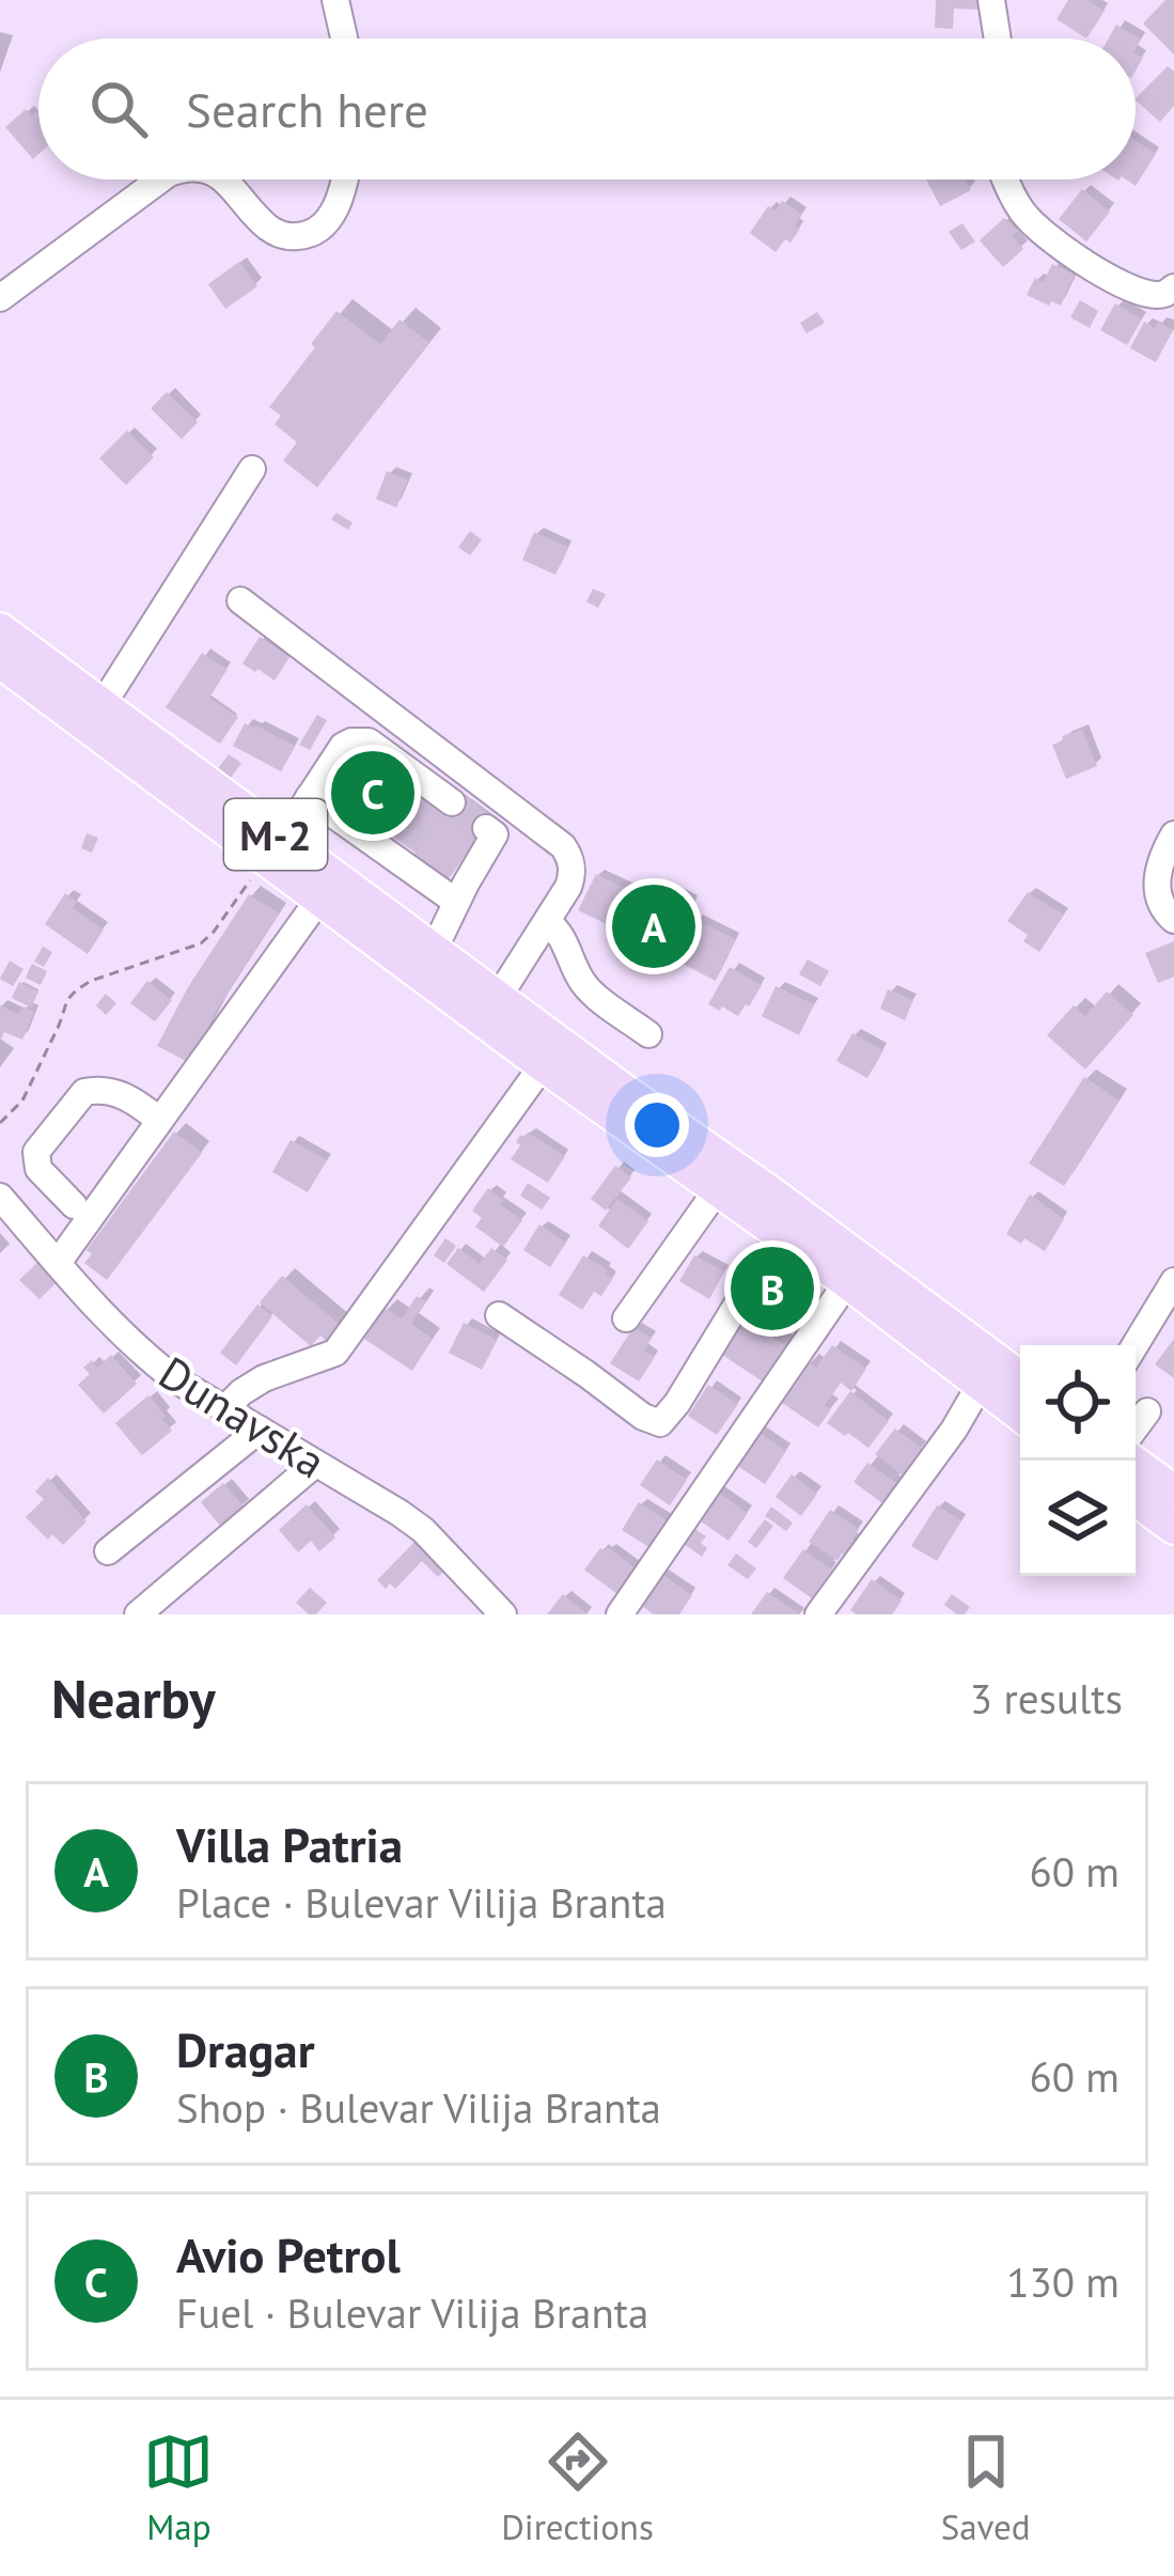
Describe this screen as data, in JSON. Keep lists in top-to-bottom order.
{
  "streets": {
    "main road": ["M-2"],
    "street": ["Dunavska"]
  },
  "page": {
    "search": "Search here",
    "pins": ["C", "A", "B"],
    "heading": ["Nearby", "3 results"],
    "list": [
      {
        "mark": "A",
        "name": "Villa Patria",
        "note": "Place · Bulevar Vilija Branta",
        "value": "60 m"
      },
      {
        "mark": "B",
        "name": "Dragar",
        "note": "Shop · Bulevar Vilija Branta",
        "value": "60 m"
      },
      {
        "mark": "C",
        "name": "Avio Petrol",
        "note": "Fuel · Bulevar Vilija Branta",
        "value": "130 m"
      }
    ],
    "nav": ["Map", "Directions", "Saved"]
  }
}
